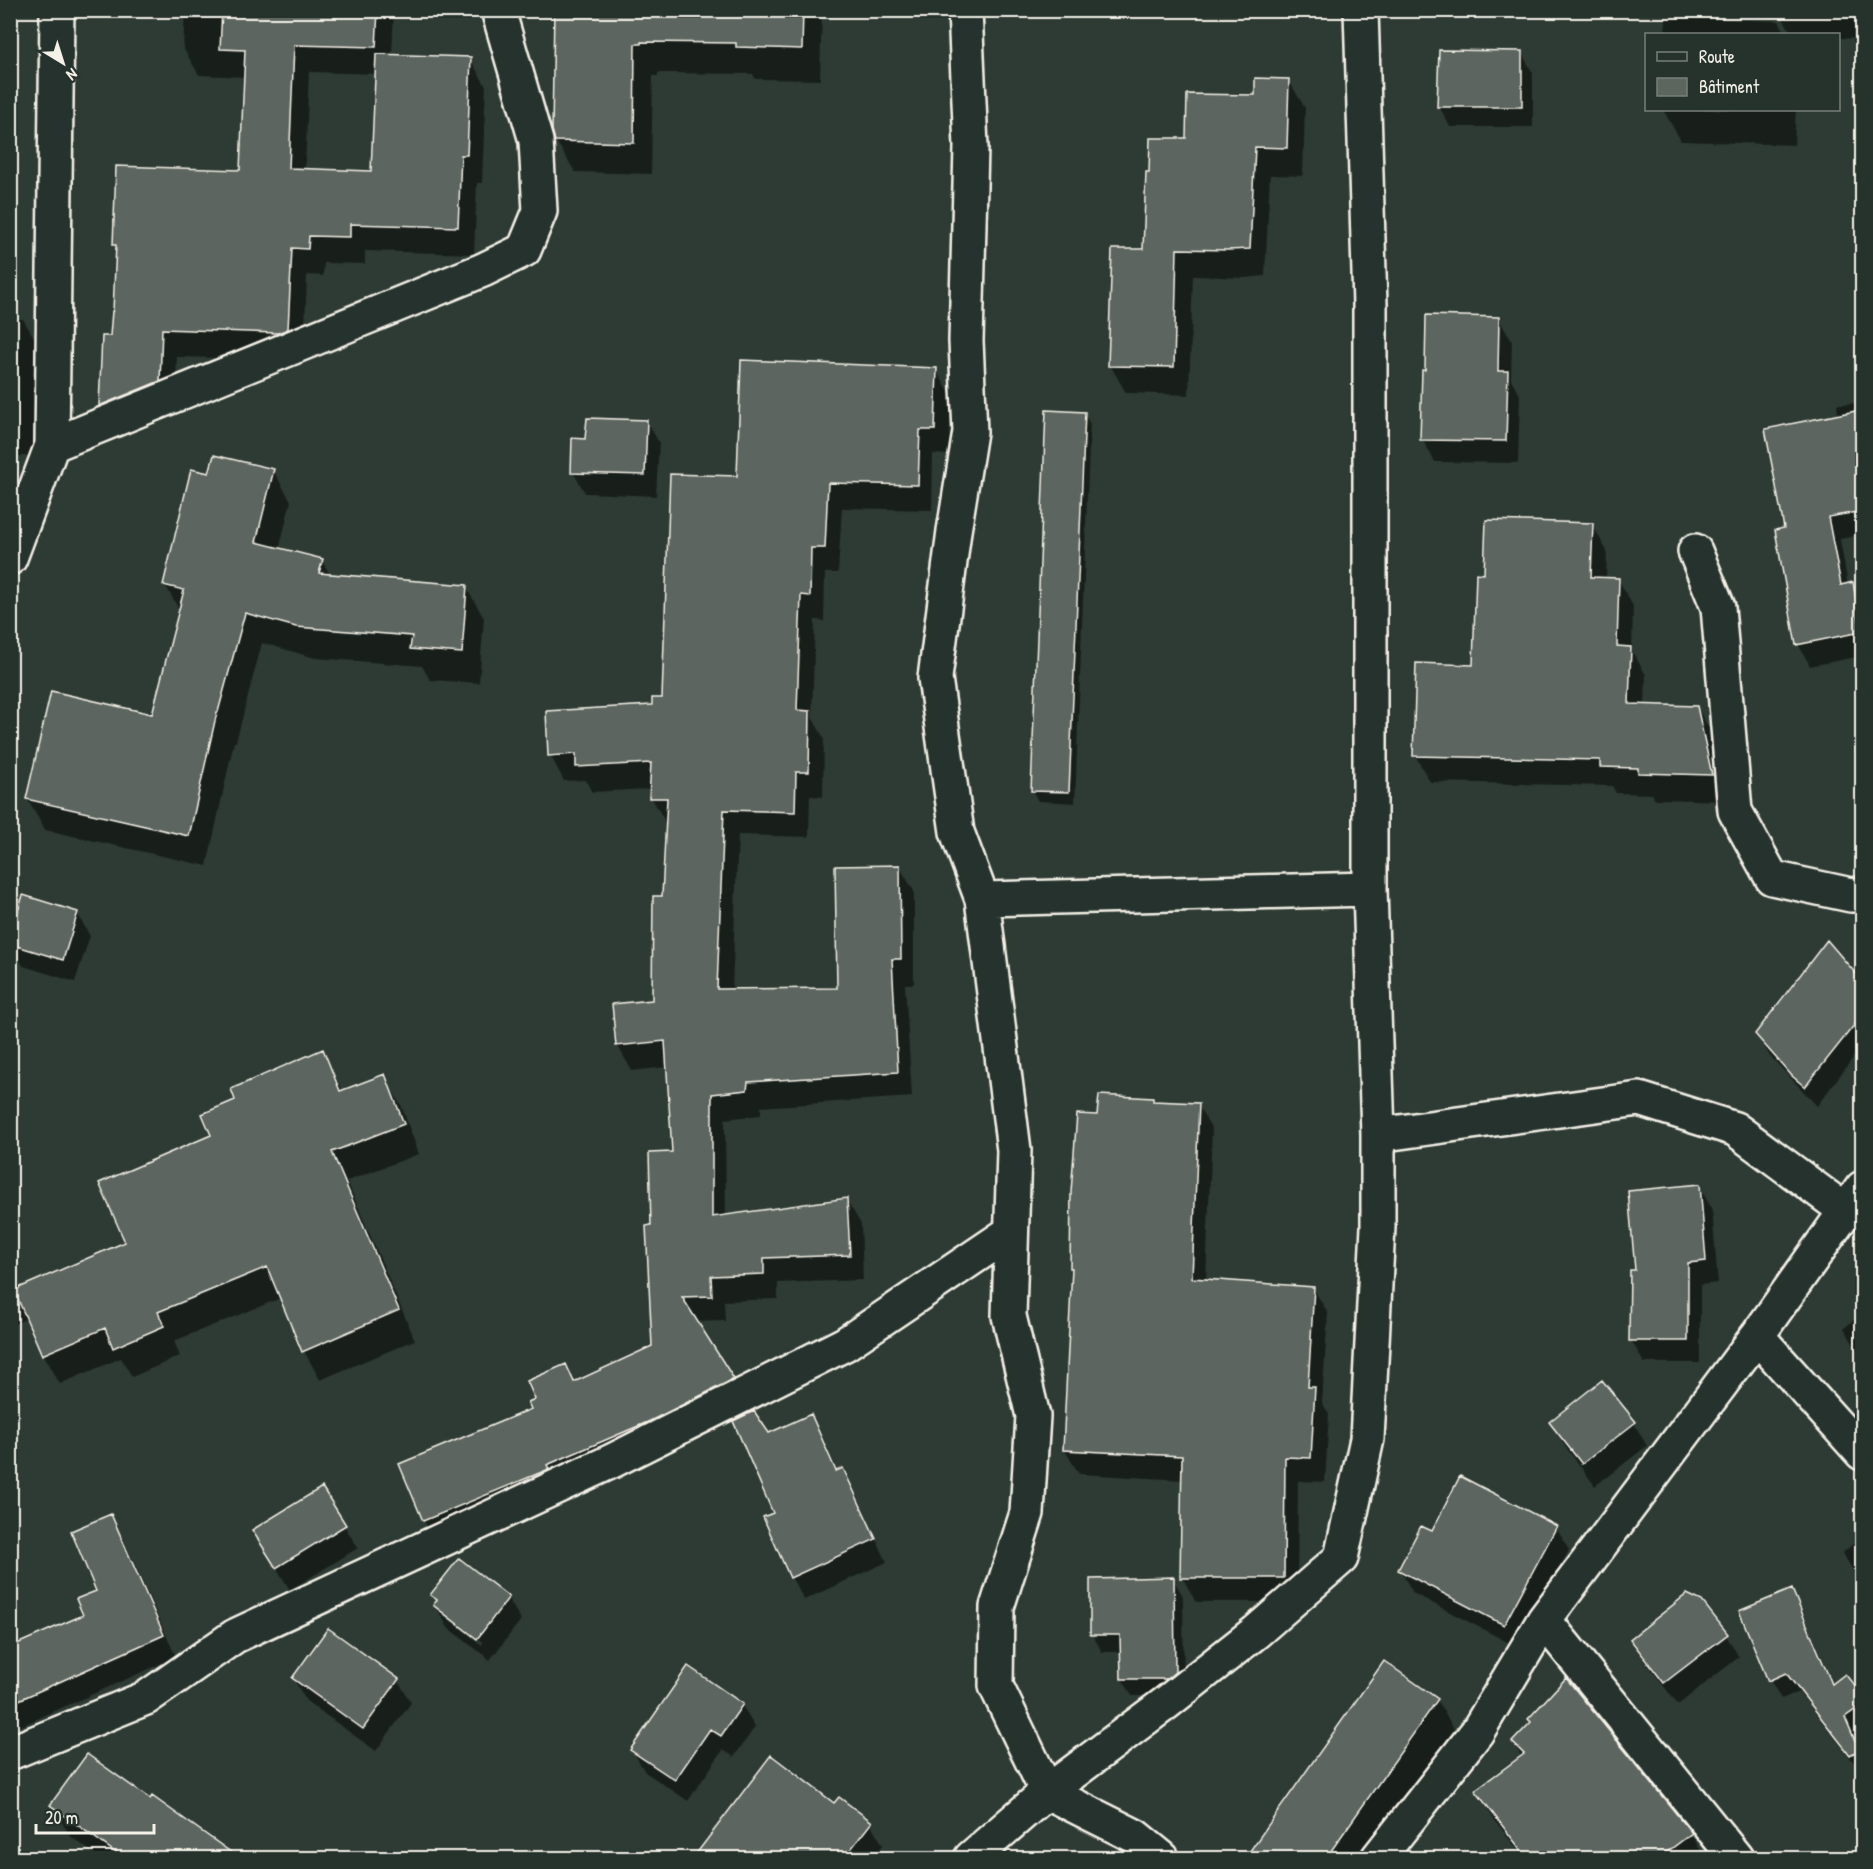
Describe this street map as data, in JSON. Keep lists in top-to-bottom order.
{
  "legend": ["Route", "Bâtiment"],
  "scale_bar": "20 m",
  "north": "bottom right"
}
